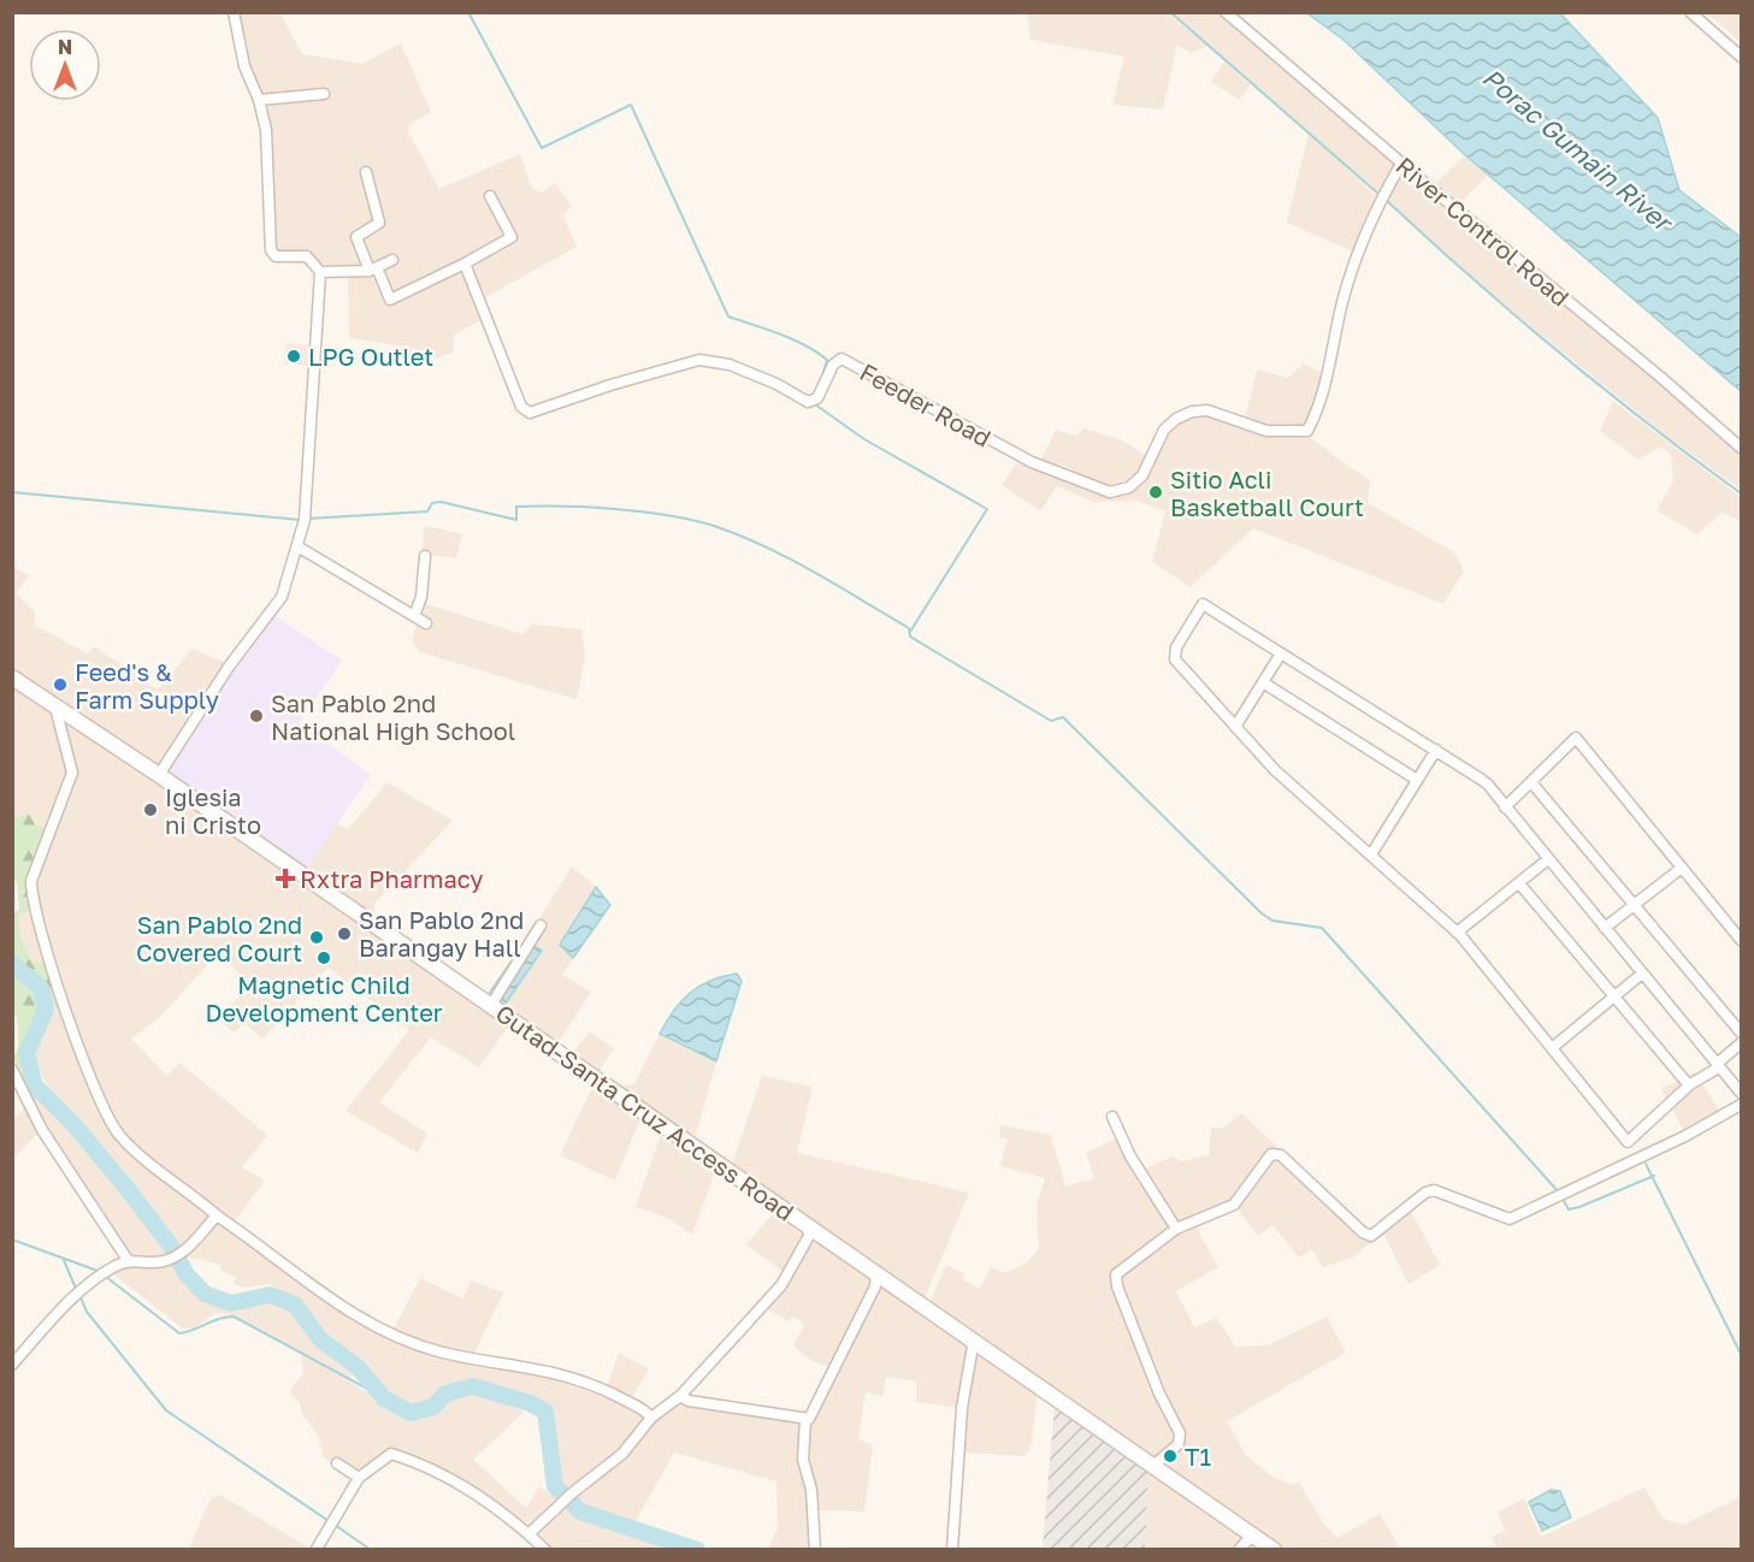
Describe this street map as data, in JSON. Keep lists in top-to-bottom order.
{
  "streets": {
    "main road": ["Gutad-Santa Cruz Access Road"],
    "street": ["River Control Road", "Feeder Road"]
  },
  "crossings": [
    ["River Control Road", "Feeder Road"]
  ],
  "water": ["Porac Gumain River"],
  "places": {
    "other": [
      "LPG Outlet",
      "Sitio Acli Basketball Court",
      "Feed's & Farm Supply",
      "San Pablo 2nd National High School",
      "Iglesia ni Cristo",
      "San Pablo 2nd Barangay Hall",
      "San Pablo 2nd Covered Court",
      "Magnetic Child Development Center",
      "T1"
    ],
    "health": ["Rxtra Pharmacy"]
  },
  "north": "top"
}
